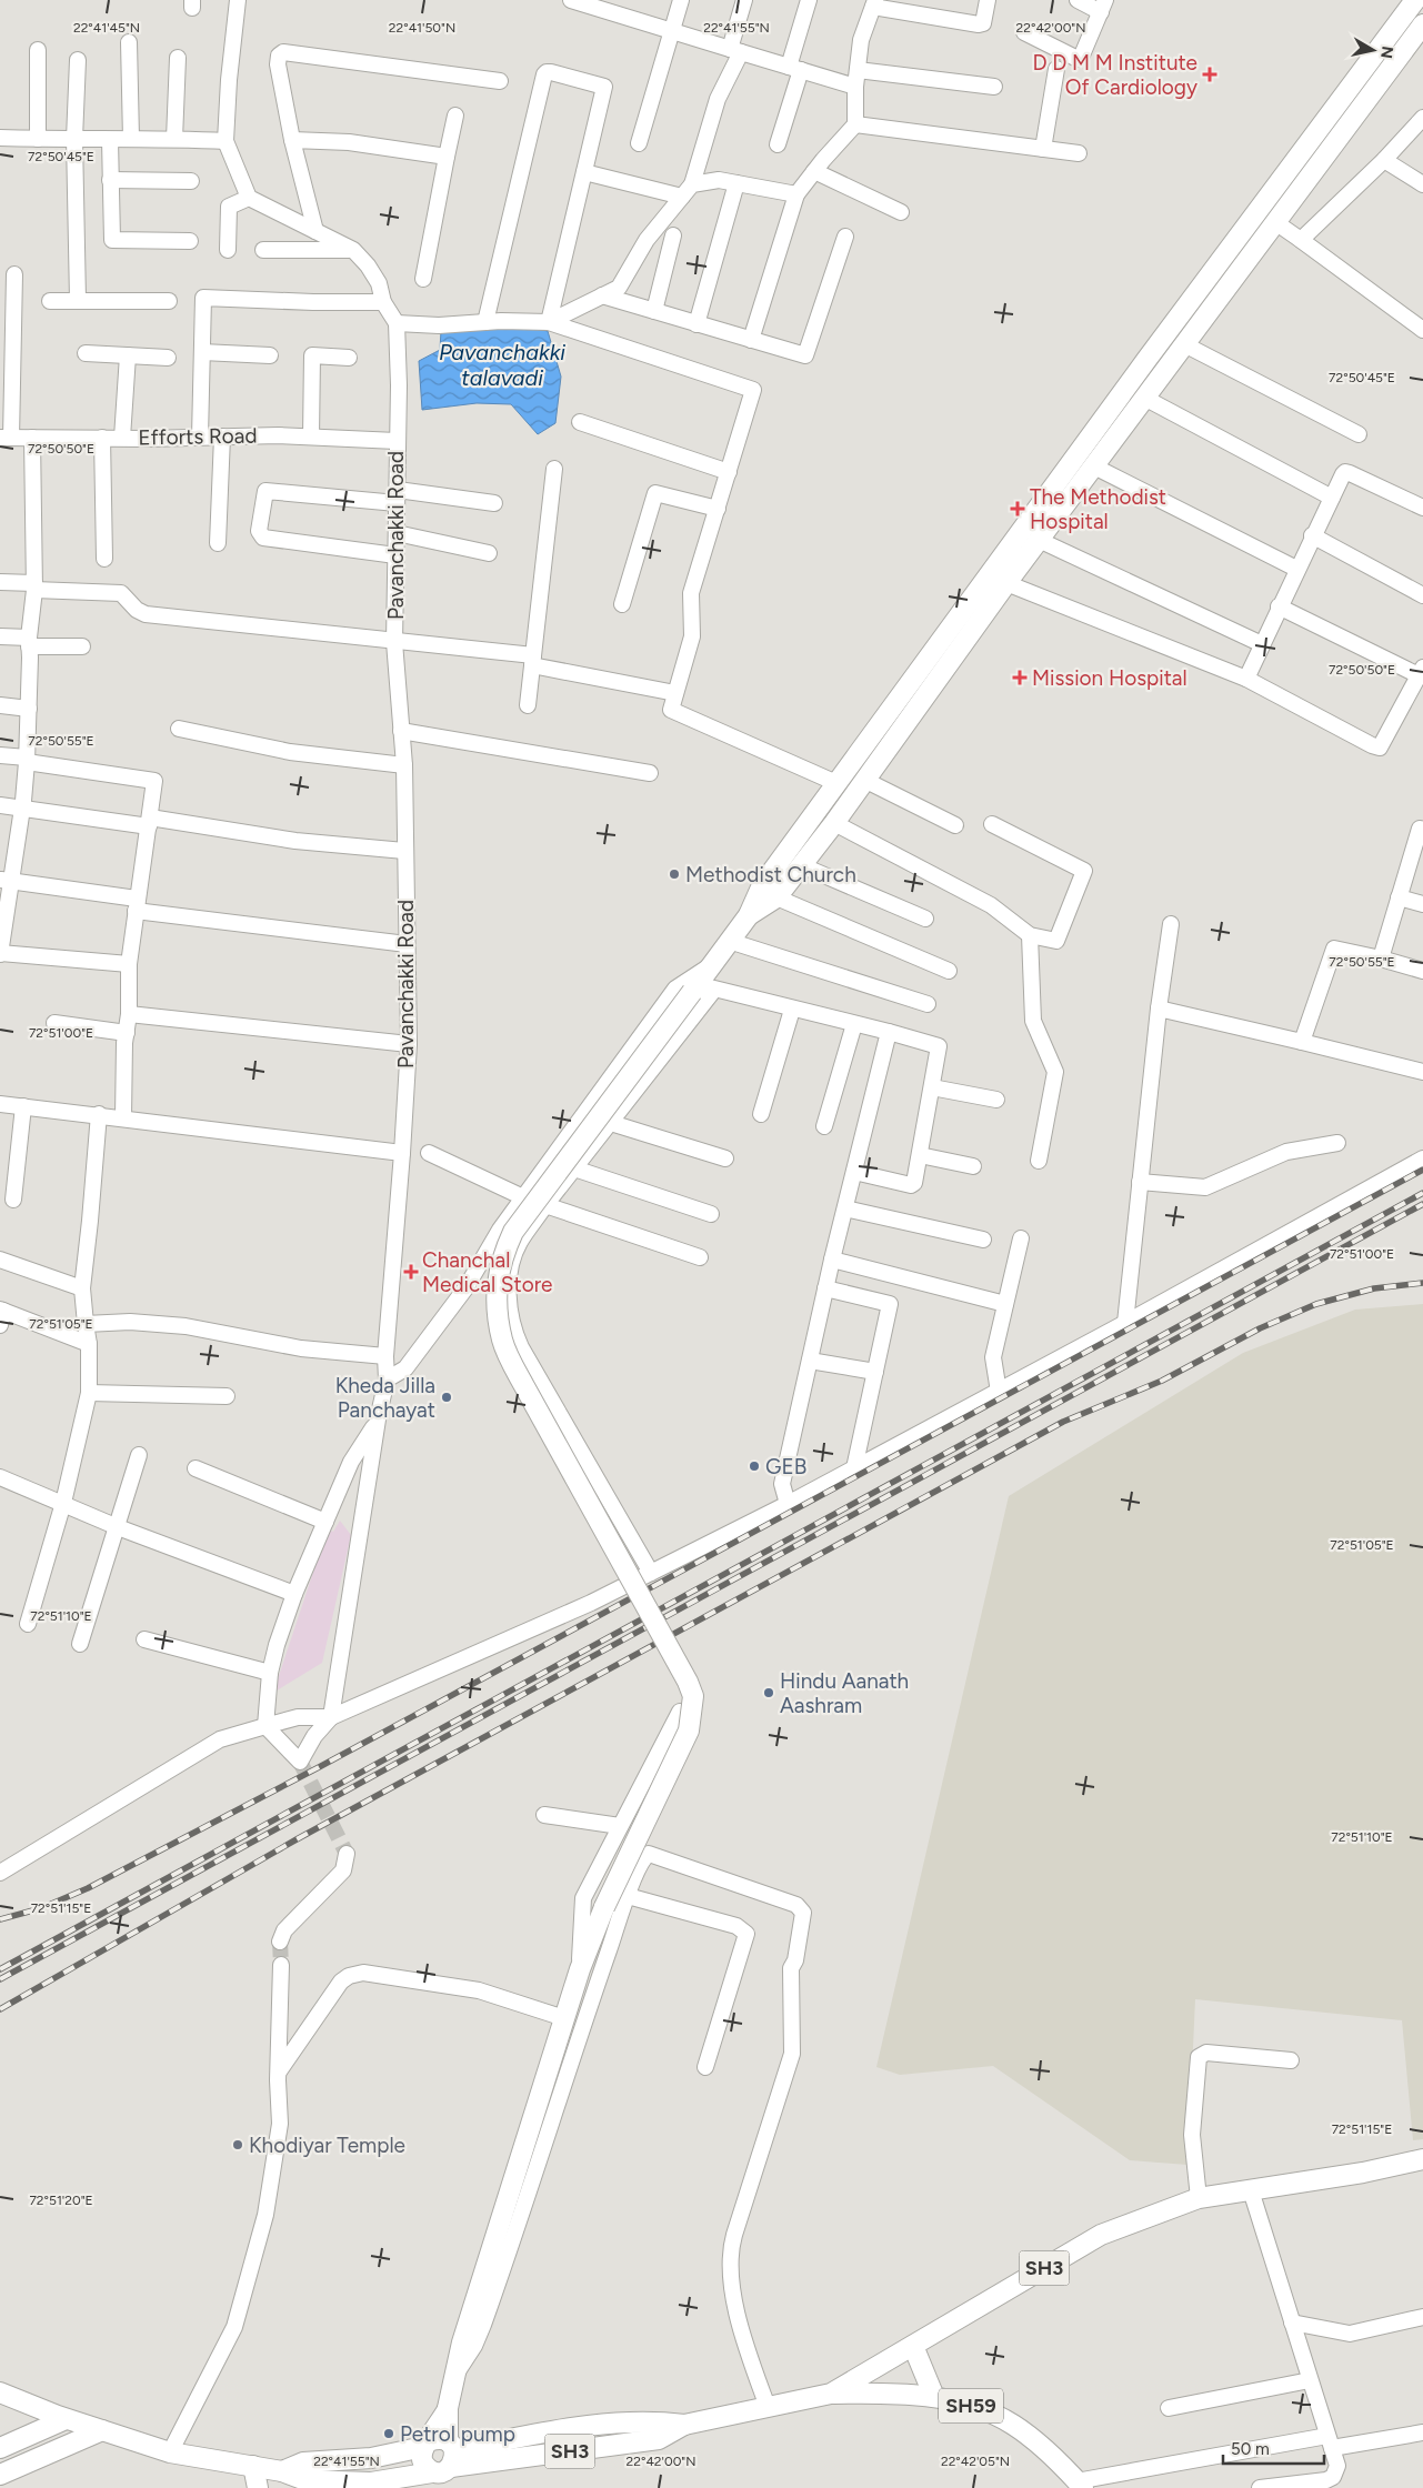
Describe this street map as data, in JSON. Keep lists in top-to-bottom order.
{
  "streets": {
    "main road": ["SH3", "SH59"],
    "street": ["Efforts Road", "Pavanchakki Road"]
  },
  "crossings": [
    ["Efforts Road", "Pavanchakki Road"],
    ["SH3", "SH59"]
  ],
  "water": ["Pavanchakki talavadi"],
  "places": {
    "health": [
      "D D M M Institute Of Cardiology",
      "The Methodist Hospital",
      "Mission Hospital",
      "Chanchal Medical Store"
    ],
    "other": [
      "Methodist Church",
      "Kheda Jilla Panchayat",
      "GEB",
      "Hindu Aanath Aashram",
      "Khodiyar Temple",
      "Petrol pump"
    ]
  },
  "scale_bar": "50 m",
  "north": "right",
  "coordinates": [
    "22°41'45\"N",
    "22°41'50\"N",
    "22°41'55\"N",
    "22°42'00\"N",
    "72°50'45\"E",
    "72°50'50\"E",
    "72°50'55\"E",
    "72°51'00\"E",
    "72°51'05\"E",
    "72°51'10\"E",
    "72°51'15\"E",
    "72°51'20\"E",
    "22°42'05\"N"
  ]
}
